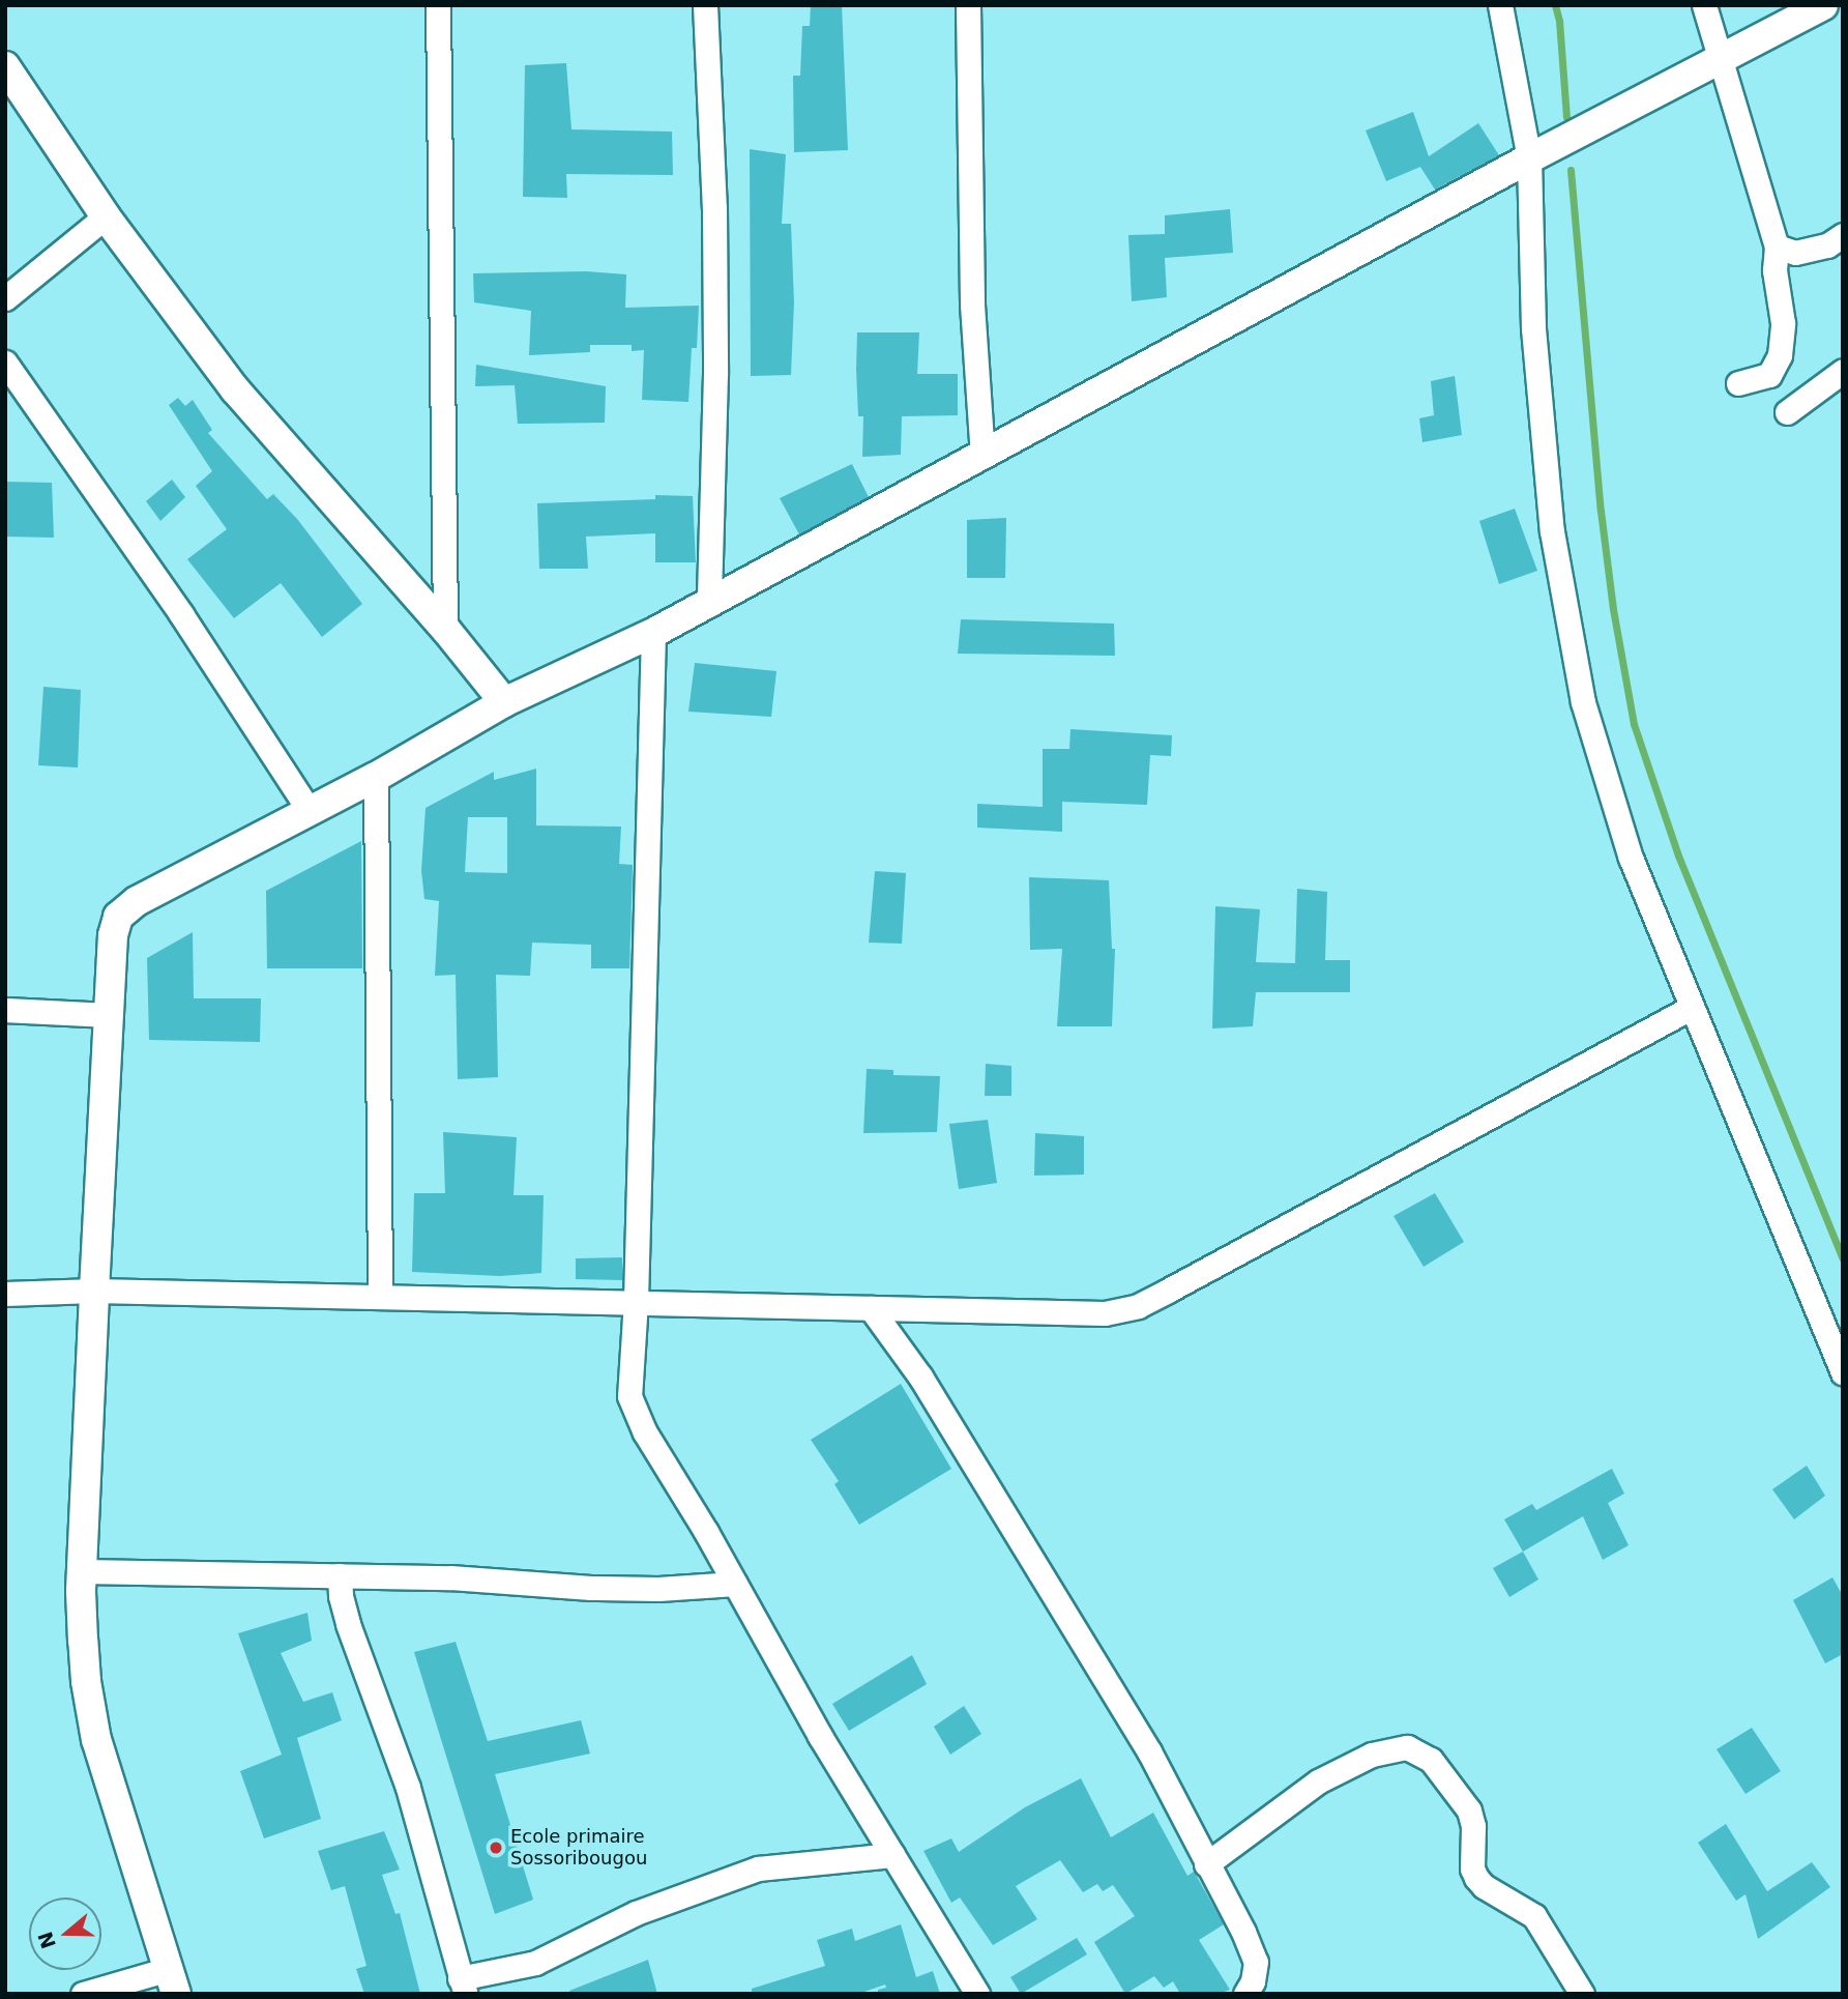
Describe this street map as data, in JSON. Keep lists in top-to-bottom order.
{
  "places": ["Ecole primaire Sossoribougou"],
  "north": "left"
}
